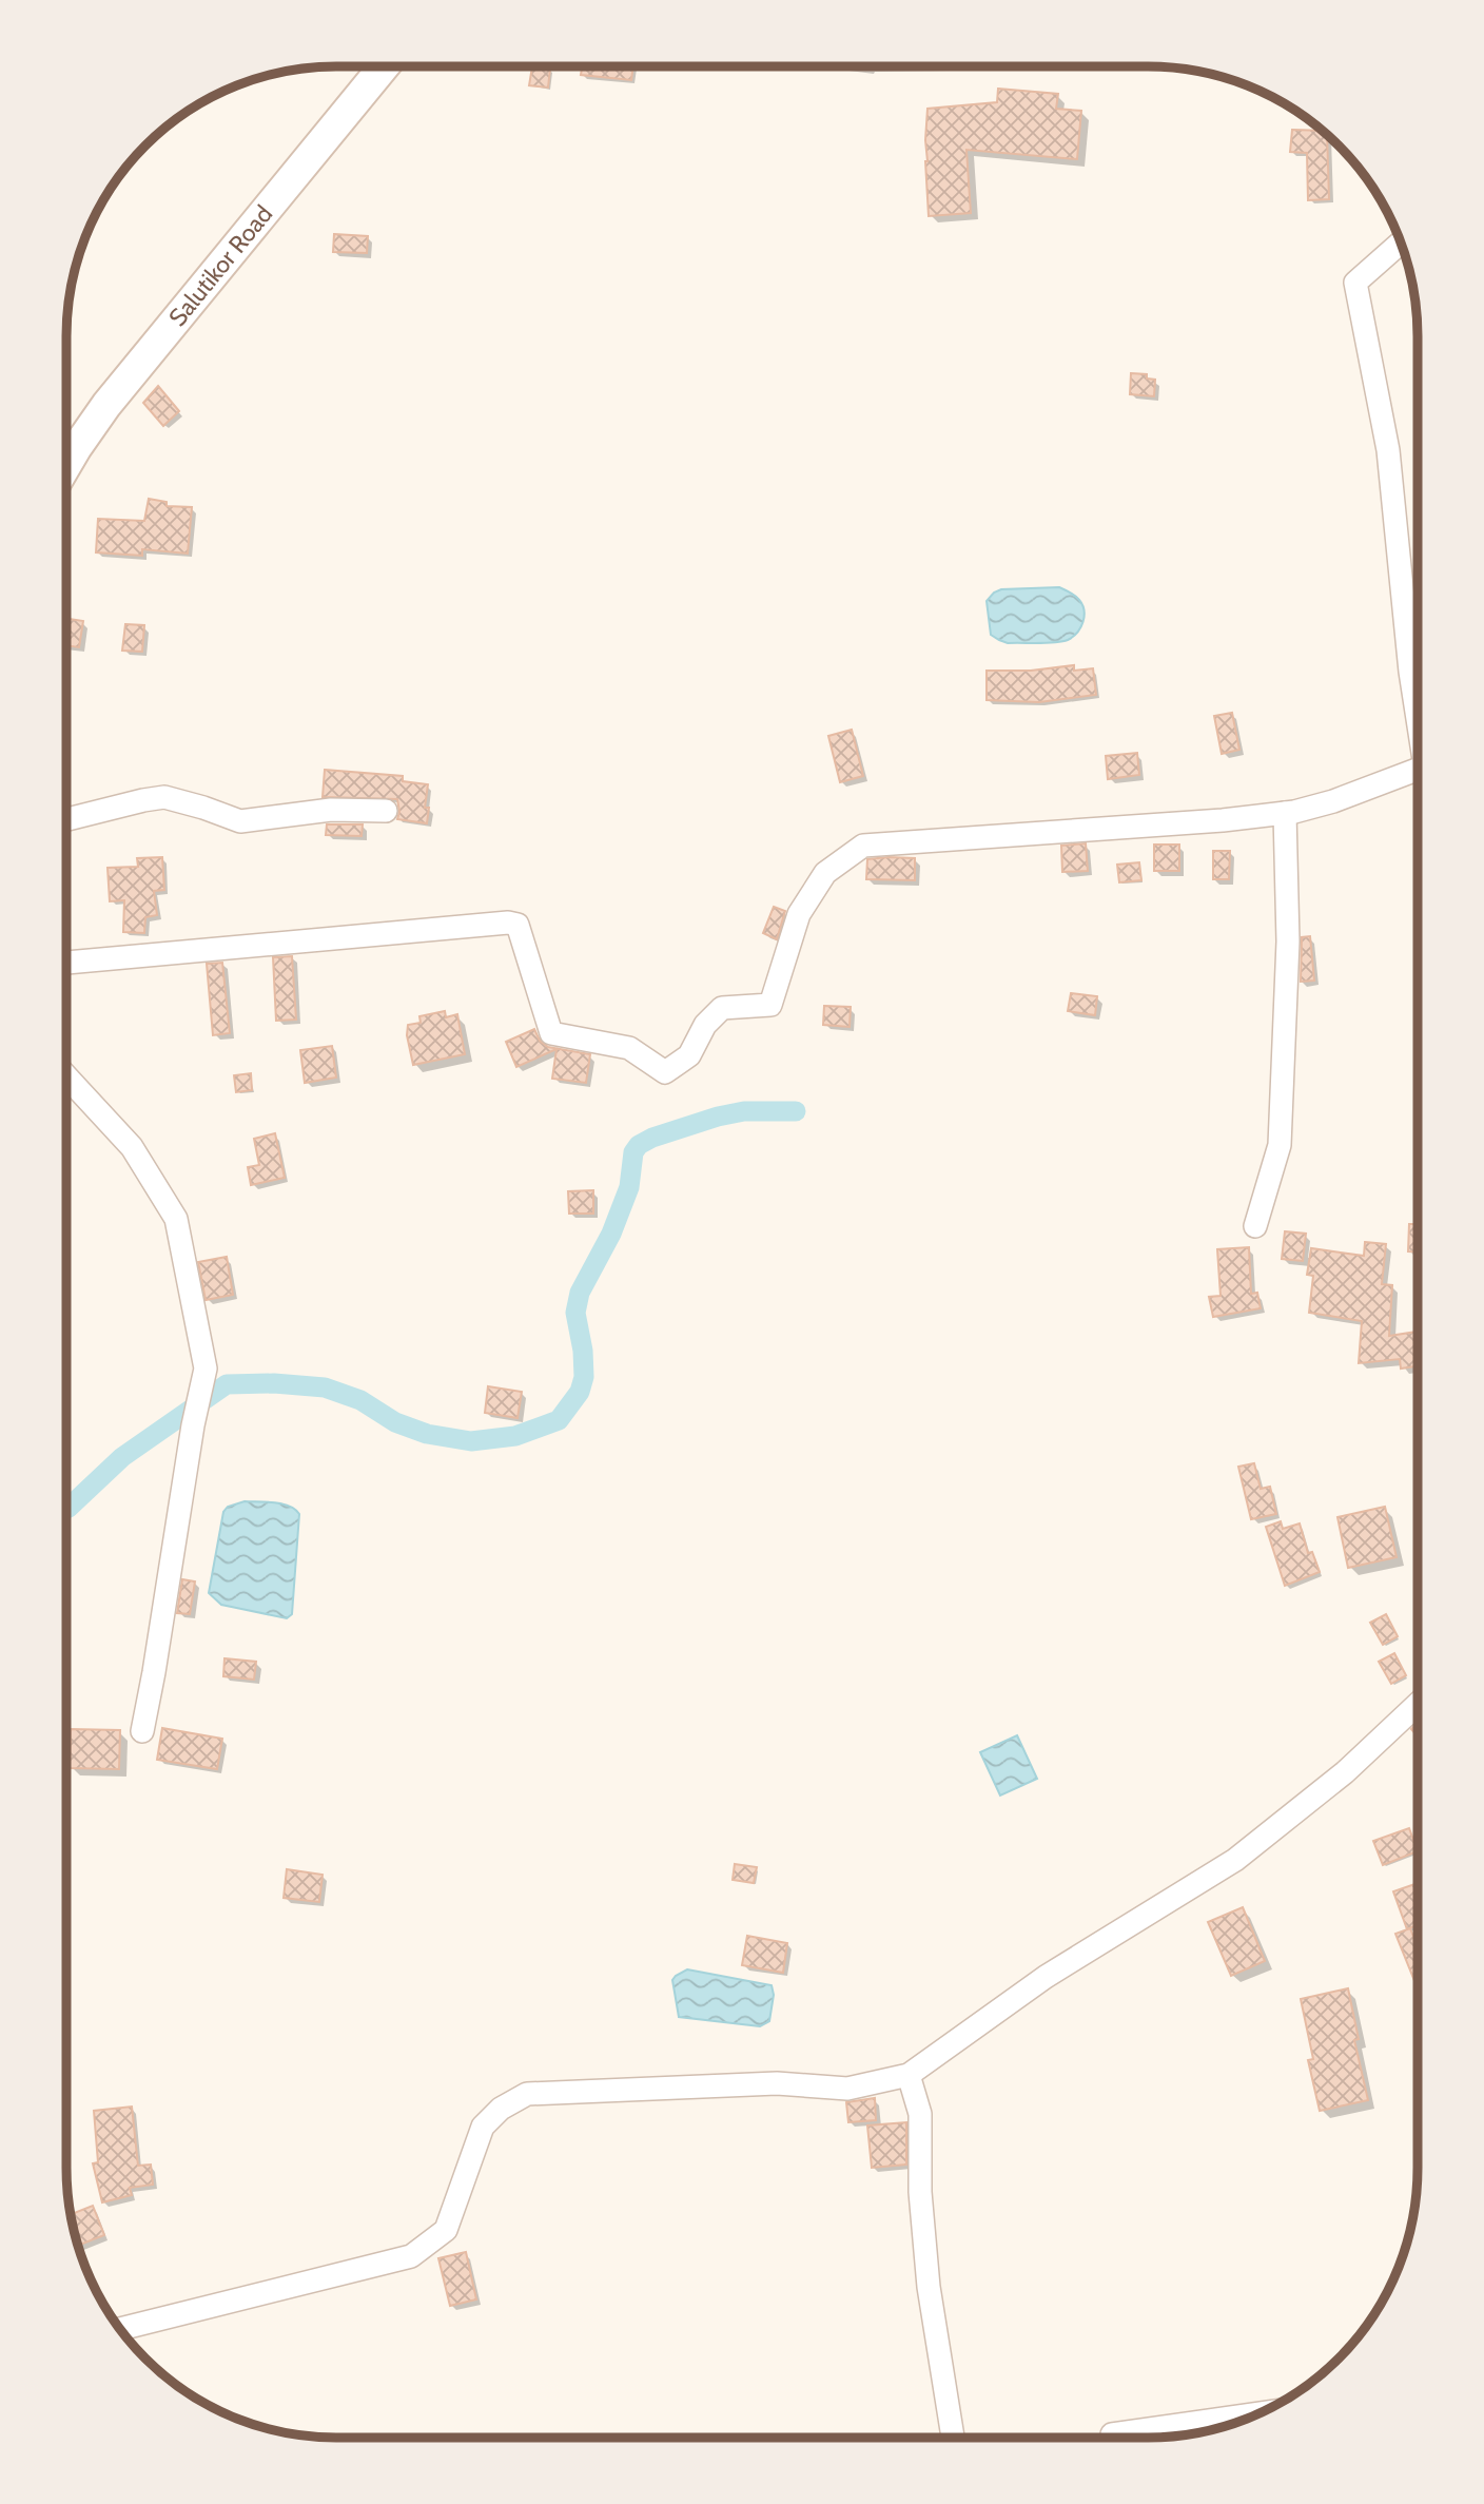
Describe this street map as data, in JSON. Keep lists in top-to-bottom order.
{
  "streets": {
    "main road": ["Salutikor Road"]
  }
}
